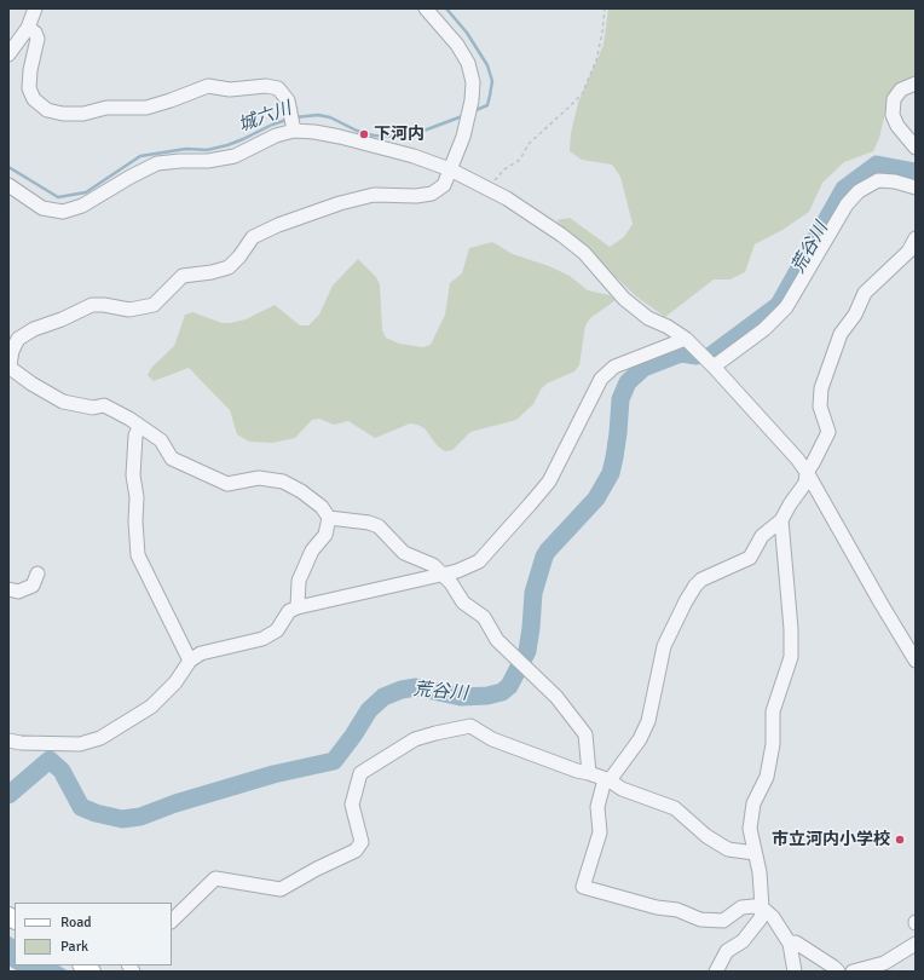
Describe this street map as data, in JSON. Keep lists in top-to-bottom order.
{
  "water": ["城六川", "荒谷川"],
  "places": ["下河内", "市立河内小学校"],
  "legend": ["Road", "Park"]
}
